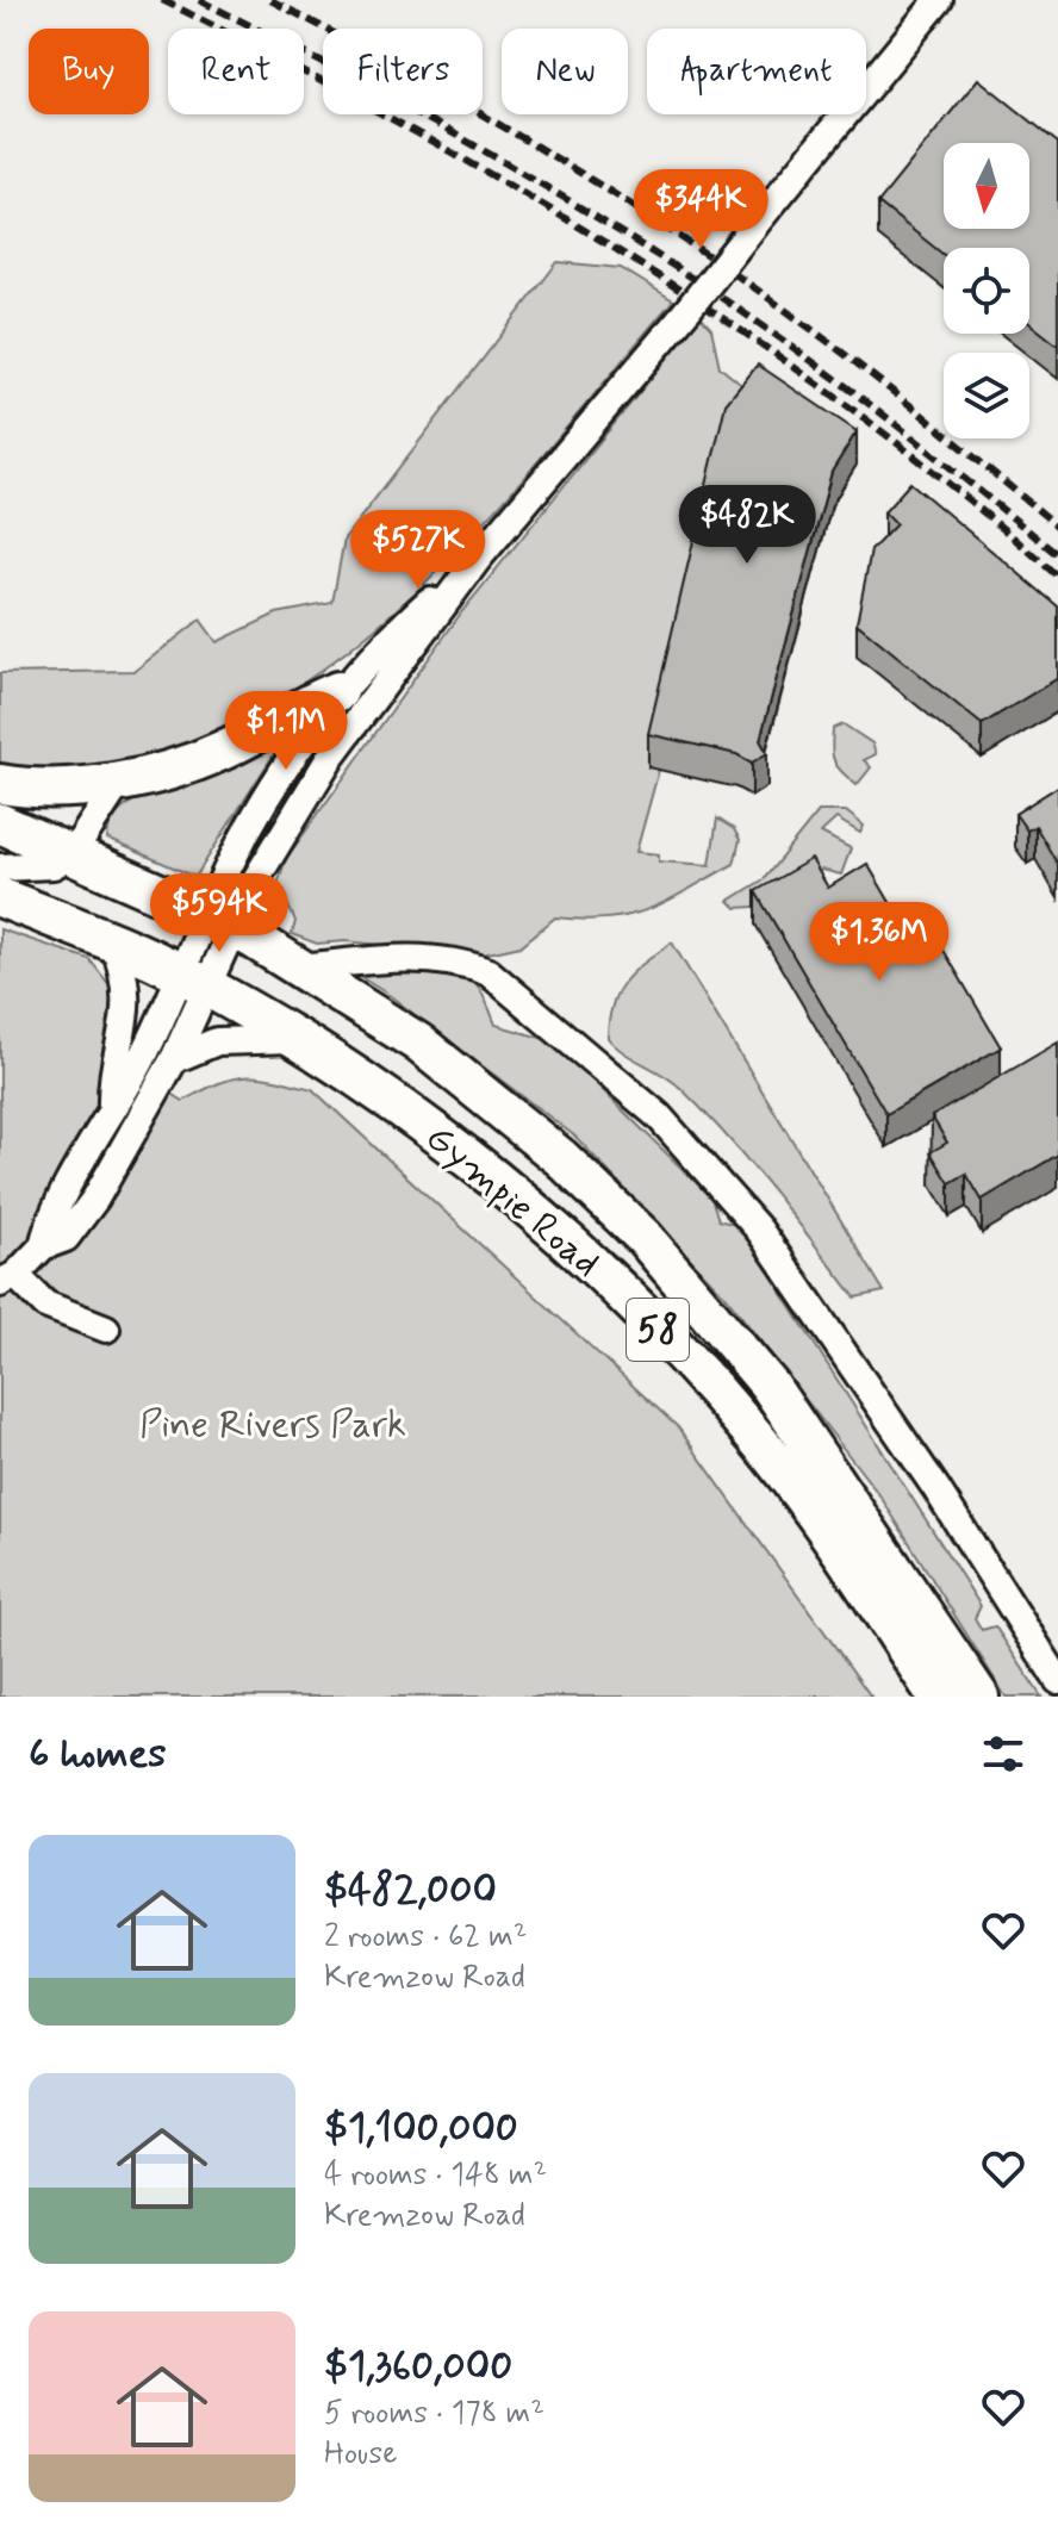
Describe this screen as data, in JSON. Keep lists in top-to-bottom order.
{
  "streets": {
    "highway": ["Gympie Road", "58"]
  },
  "parks": ["Pine Rivers Park"],
  "north": "bottom",
  "page": {
    "chip": [
      "Buy",
      "Rent",
      "Filters",
      "New",
      "Apartment"
    ],
    "price": [
      "$344K",
      "$482K",
      "$527K",
      "$1.1M",
      "$594K",
      "$1.36M"
    ],
    "heading": "6 homes",
    "list": [
      {
        "name": "$482,000",
        "note": "2 rooms · 62 m² · Kremzow Road"
      },
      {
        "name": "$1,100,000",
        "note": "4 rooms · 148 m² · Kremzow Road"
      },
      {
        "name": "$1,360,000",
        "note": "5 rooms · 178 m² · House"
      }
    ]
  }
}
